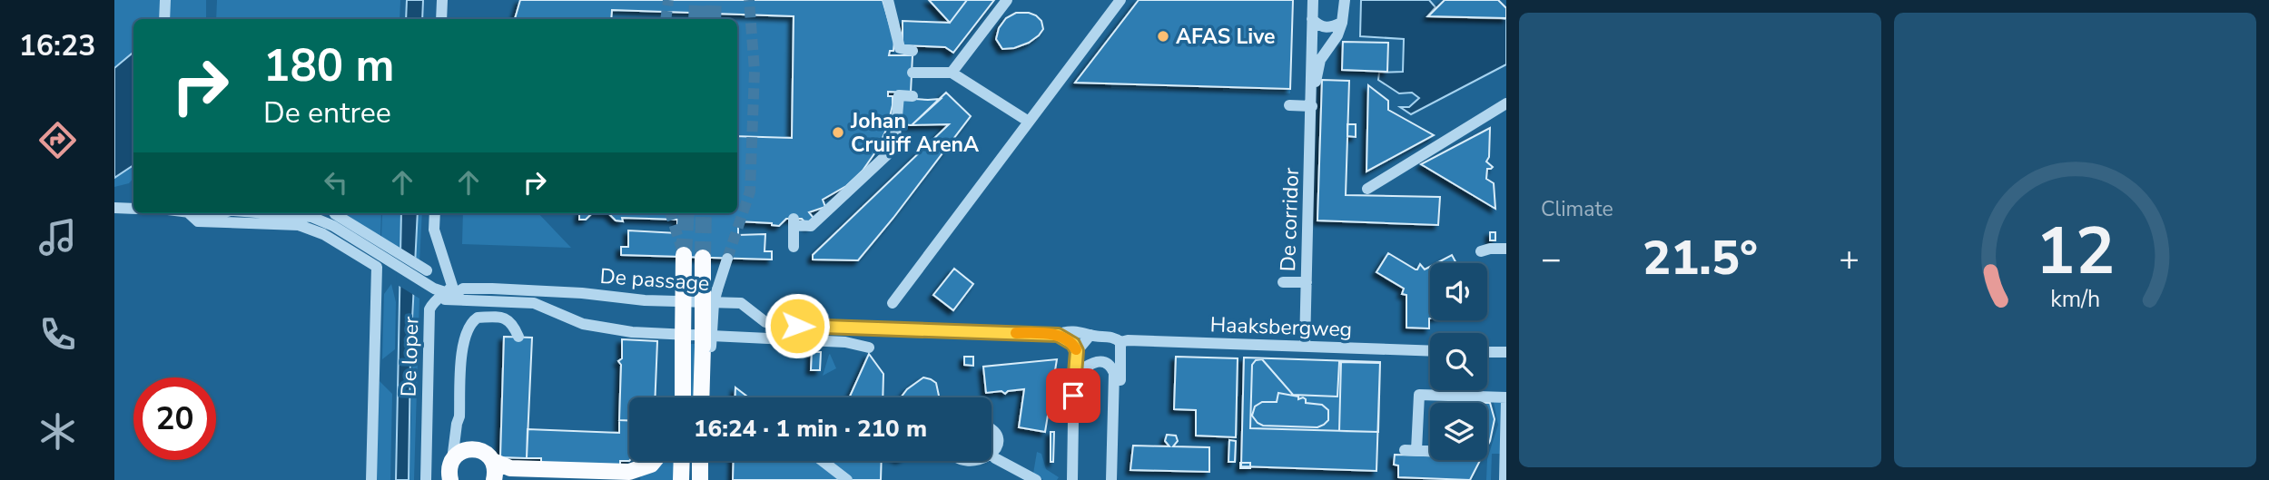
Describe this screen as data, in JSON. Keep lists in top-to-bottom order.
{
  "streets": {
    "street": [
      "De corridor",
      "De passage",
      "Haaksbergweg",
      "De loper"
    ]
  },
  "crossings": [
    ["De corridor", "Haaksbergweg"],
    ["De passage", "Haaksbergweg"],
    ["De passage", "De loper"]
  ],
  "places": ["AFAS Live", "Johan Cruijff ArenA"],
  "page": {
    "tabs": "16:23",
    "tile": "Climate",
    "turn": ["180 m", "De entree"],
    "heat": ["−", "21.5°", "+"],
    "limit": "20",
    "trip": "16:24 · 1 min · 210 m",
    "gauge": ["12", "km/h"]
  }
}
